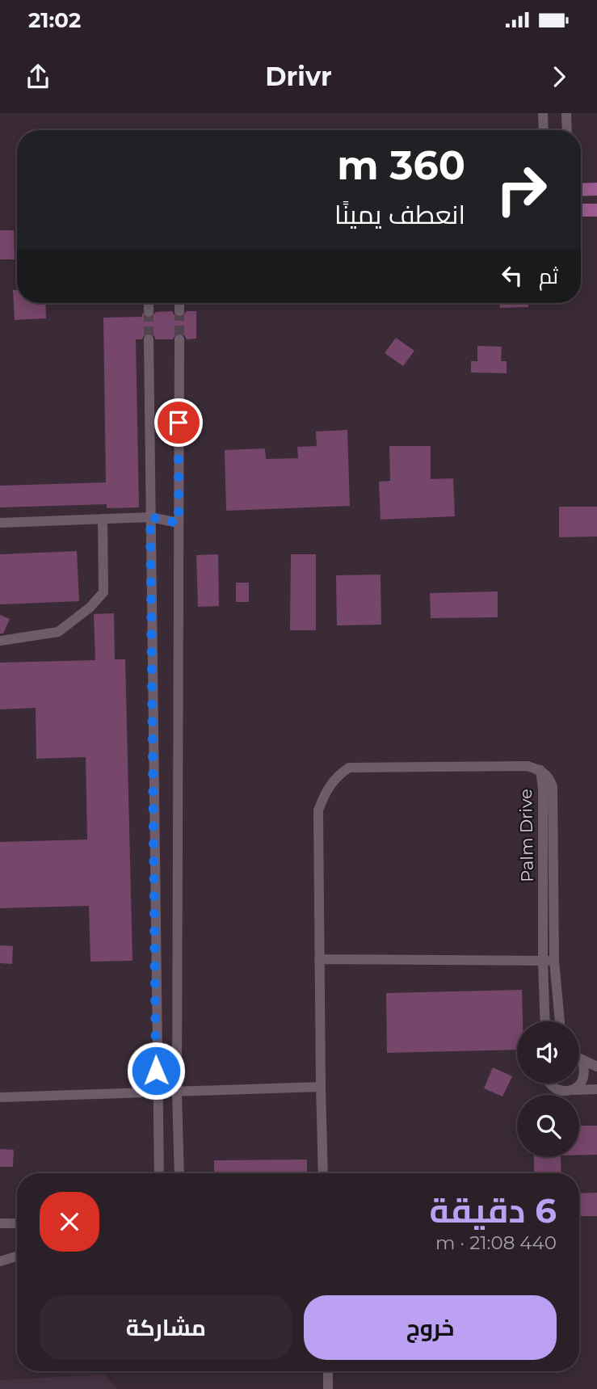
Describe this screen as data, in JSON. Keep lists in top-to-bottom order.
{
  "streets": {
    "street": ["Palm Drive"]
  },
  "page": {
    "status": "21:02",
    "header": "Drivr",
    "turn": ["360 m", "انعطف يمينًا"],
    "then": "ثم",
    "heading": ["6 دقيقة", "440 m · 21:08"],
    "buttons": ["خروج", "مشاركة"]
  }
}
